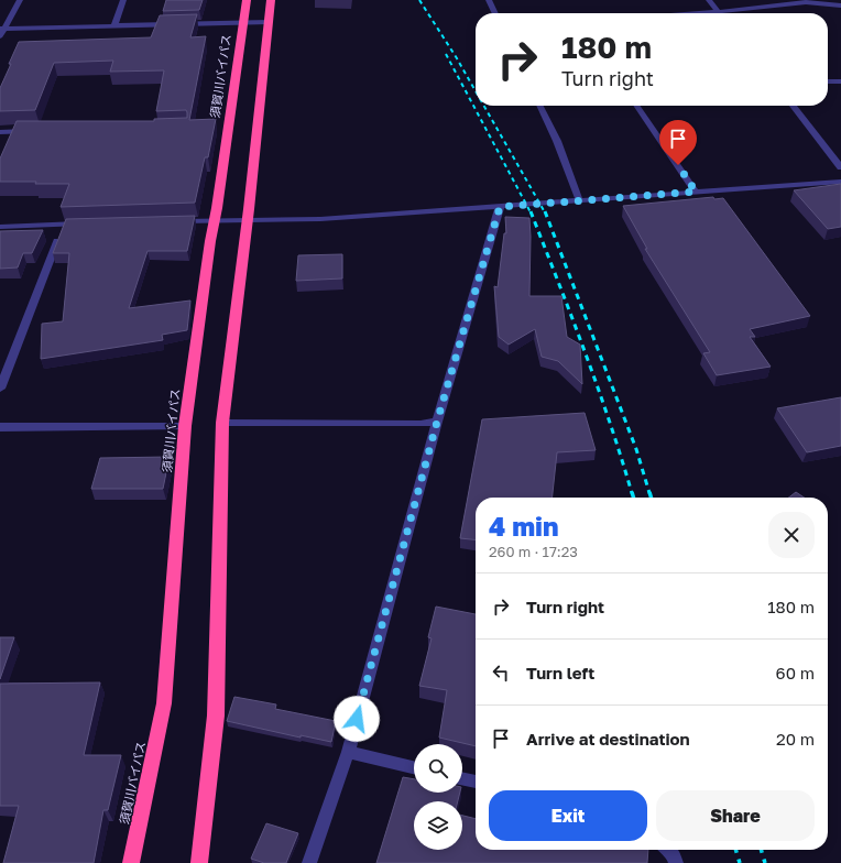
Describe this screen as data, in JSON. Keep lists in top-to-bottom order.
{
  "streets": {
    "highway": ["須賀川バイパス"]
  },
  "page": {
    "turn": ["180 m", "Turn right"],
    "heading": ["4 min", "260 m · 17:23"],
    "list": [
      {
        "name": "Turn right",
        "value": "180 m"
      },
      {
        "name": "Turn left",
        "value": "60 m"
      },
      {
        "name": "Arrive at destination",
        "value": "20 m"
      }
    ],
    "buttons": ["Exit", "Share"]
  }
}
